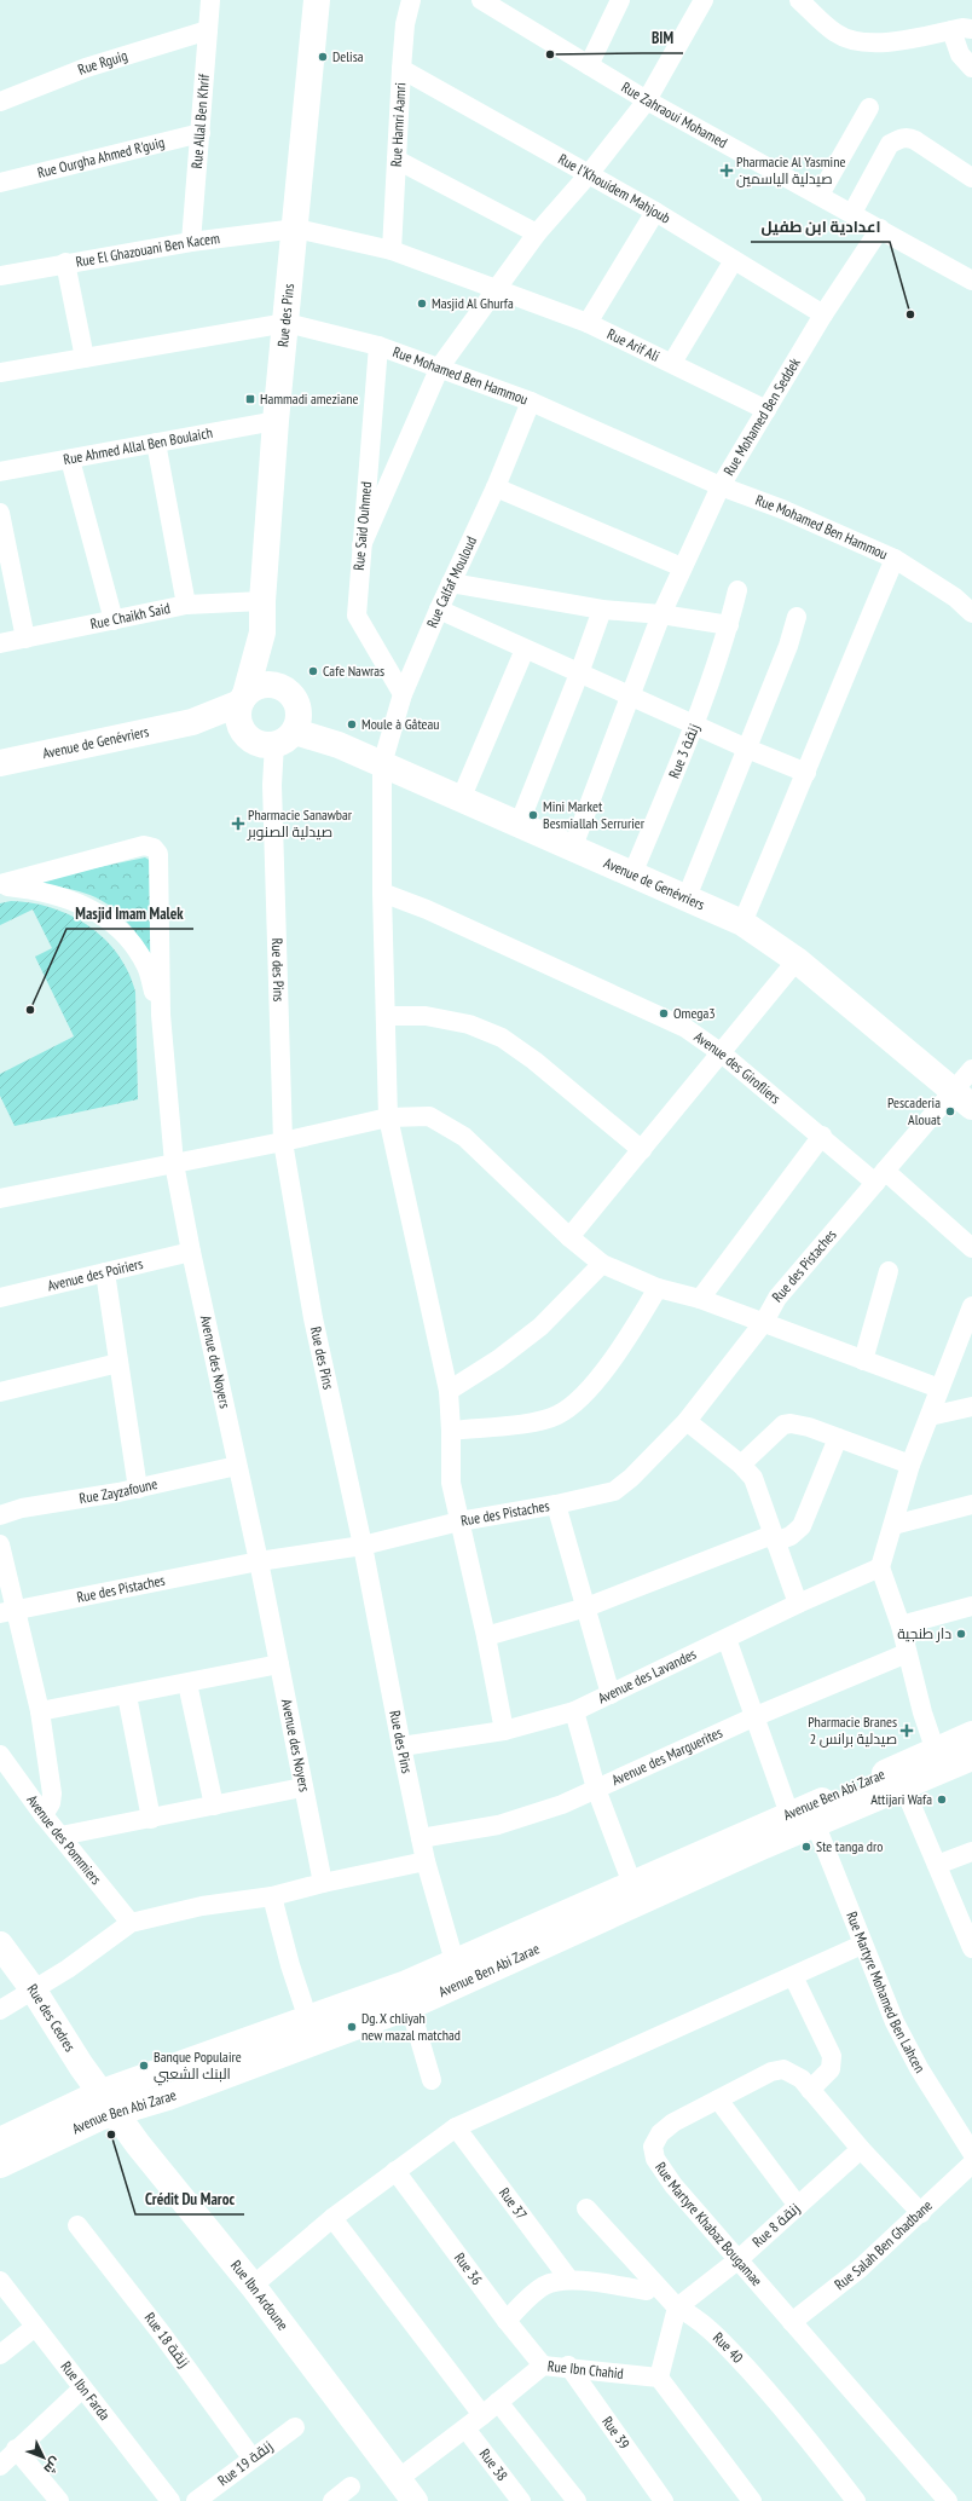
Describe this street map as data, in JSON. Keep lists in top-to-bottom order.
{
  "streets": {
    "street": [
      "Rue Rguig",
      "Rue Zahraoui Mohamed",
      "Rue Allal Ben Khrif",
      "Rue Hamri Aamri",
      "Rue Ourgha Ahmed R'guig",
      "Rue l'Khouidem Mahjoub",
      "Rue El Ghazouani Ben Kacem",
      "Rue des Pins",
      "Rue Arif Ali",
      "Rue Mohamed Ben Hammou",
      "Rue Mohamed Ben Seddek",
      "Rue Ahmed Allal Ben Boulaich",
      "Rue Said Ouhmed",
      "Rue Calfaf Mouloud",
      "Rue Chaikh Said",
      "Avenue de Genévriers",
      "Rue 3 زنقة",
      "Avenue des Girofliers",
      "Rue des Pistaches",
      "Avenue des Poiriers",
      "Avenue des Noyers",
      "Rue Zayzafoune",
      "Avenue des Lavandes",
      "Avenue des Marguerites",
      "Avenue Ben Abi Zarae",
      "Avenue des Pommiers",
      "Rue Martyre Mohamed Ben Lahcen",
      "Rue des Cedres",
      "Rue 37",
      "Rue Martyre Khabaz Bougamae",
      "Rue 8 زنقة",
      "Rue Salah Ben Ghadbane",
      "Rue 36",
      "Rue Ibn Ardoune",
      "Rue 18 زنقة",
      "Rue 40",
      "Rue Ibn Chahid",
      "Rue Ibn Farda",
      "Rue 39",
      "Rue 19 زنقة",
      "Rue 38"
    ]
  },
  "crossings": [
    ["Rue Rguig", "Rue Allal Ben Khrif"],
    ["Rue Zahraoui Mohamed", "Rue Mohamed Ben Seddek"],
    ["Rue Allal Ben Khrif", "Rue Ourgha Ahmed R'guig"],
    ["Rue Allal Ben Khrif", "Rue El Ghazouani Ben Kacem"],
    ["Rue Hamri Aamri", "Rue l'Khouidem Mahjoub"],
    ["Rue Hamri Aamri", "Rue Arif Ali"],
    ["Rue l'Khouidem Mahjoub", "Rue Mohamed Ben Seddek"],
    ["Rue El Ghazouani Ben Kacem", "Rue des Pins"],
    ["Rue El Ghazouani Ben Kacem", "Rue Arif Ali"],
    ["Rue des Pins", "Rue Arif Ali"],
    ["Rue des Pins", "Rue Mohamed Ben Hammou"],
    ["Rue des Pins", "Rue Ahmed Allal Ben Boulaich"],
    ["Rue des Pins", "Rue Chaikh Said"],
    ["Rue des Pins", "Avenue de Genévriers"],
    ["Rue des Pins", "Rue des Pistaches"],
    ["Rue des Pins", "Avenue des Lavandes"],
    ["Rue des Pins", "Avenue des Marguerites"],
    ["Rue des Pins", "Avenue Ben Abi Zarae"],
    ["Rue Arif Ali", "Rue Mohamed Ben Seddek"],
    ["Rue Mohamed Ben Hammou", "Rue Mohamed Ben Seddek"],
    ["Rue Mohamed Ben Hammou", "Rue Said Ouhmed"],
    ["Rue Mohamed Ben Hammou", "Rue Calfaf Mouloud"],
    ["Rue Mohamed Ben Seddek", "Avenue de Genévriers"],
    ["Rue Said Ouhmed", "Rue Calfaf Mouloud"],
    ["Rue Calfaf Mouloud", "Avenue de Genévriers"],
    ["Rue Calfaf Mouloud", "Avenue des Girofliers"],
    ["Rue Calfaf Mouloud", "Rue des Pistaches"],
    ["Rue Calfaf Mouloud", "Avenue des Lavandes"],
    ["Avenue de Genévriers", "Rue 3 زنقة"],
    ["Avenue de Genévriers", "Rue des Pistaches"],
    ["Avenue des Girofliers", "Rue des Pistaches"],
    ["Rue des Pistaches", "Avenue des Noyers"],
    ["Avenue des Poiriers", "Avenue des Noyers"],
    ["Avenue des Noyers", "Rue Zayzafoune"],
    ["Avenue Ben Abi Zarae", "Rue Martyre Mohamed Ben Lahcen"],
    ["Avenue Ben Abi Zarae", "Rue des Cedres"],
    ["Avenue Ben Abi Zarae", "Rue Ibn Ardoune"],
    ["Rue des Cedres", "Rue Ibn Ardoune"],
    ["Rue Martyre Khabaz Bougamae", "Rue 8 زنقة"],
    ["Rue Martyre Khabaz Bougamae", "Rue Salah Ben Ghadbane"],
    ["Rue 8 زنقة", "Rue 40"],
    ["Rue 36", "Rue Ibn Chahid"],
    ["Rue Ibn Ardoune", "Rue Ibn Chahid"],
    ["Rue 18 زنقة", "Rue 19 زنقة"],
    ["Rue Ibn Chahid", "Rue 39"],
    ["Rue Ibn Chahid", "Rue 38"]
  ],
  "places": {
    "other": [
      "BIM",
      "Delisa",
      "Masjid Al Ghurfa",
      "اعدادية ابن طفيل",
      "Cafe Nawras",
      "Moule à Gâteau",
      "Mini Market Besmiallah Serrurier",
      "Masjid Imam Malek",
      "Omega3",
      "Pescaderia Alouat",
      "دار طنجية",
      "Attijari Wafa",
      "Ste tanga dro",
      "Dg. X chliyah new mazal matchad",
      "Banque Populaire البنك الشعبي",
      "Crédit Du Maroc"
    ],
    "health": ["Pharmacie Al Yasmine صيدلية الياسمين", "Pharmacie Sanawbar صيدلية الصنوبر", "Pharmacie Branes 2 صيدلية برانس"],
    "transit": ["Hammadi ameziane"]
  },
  "north": "bottom right"
}
